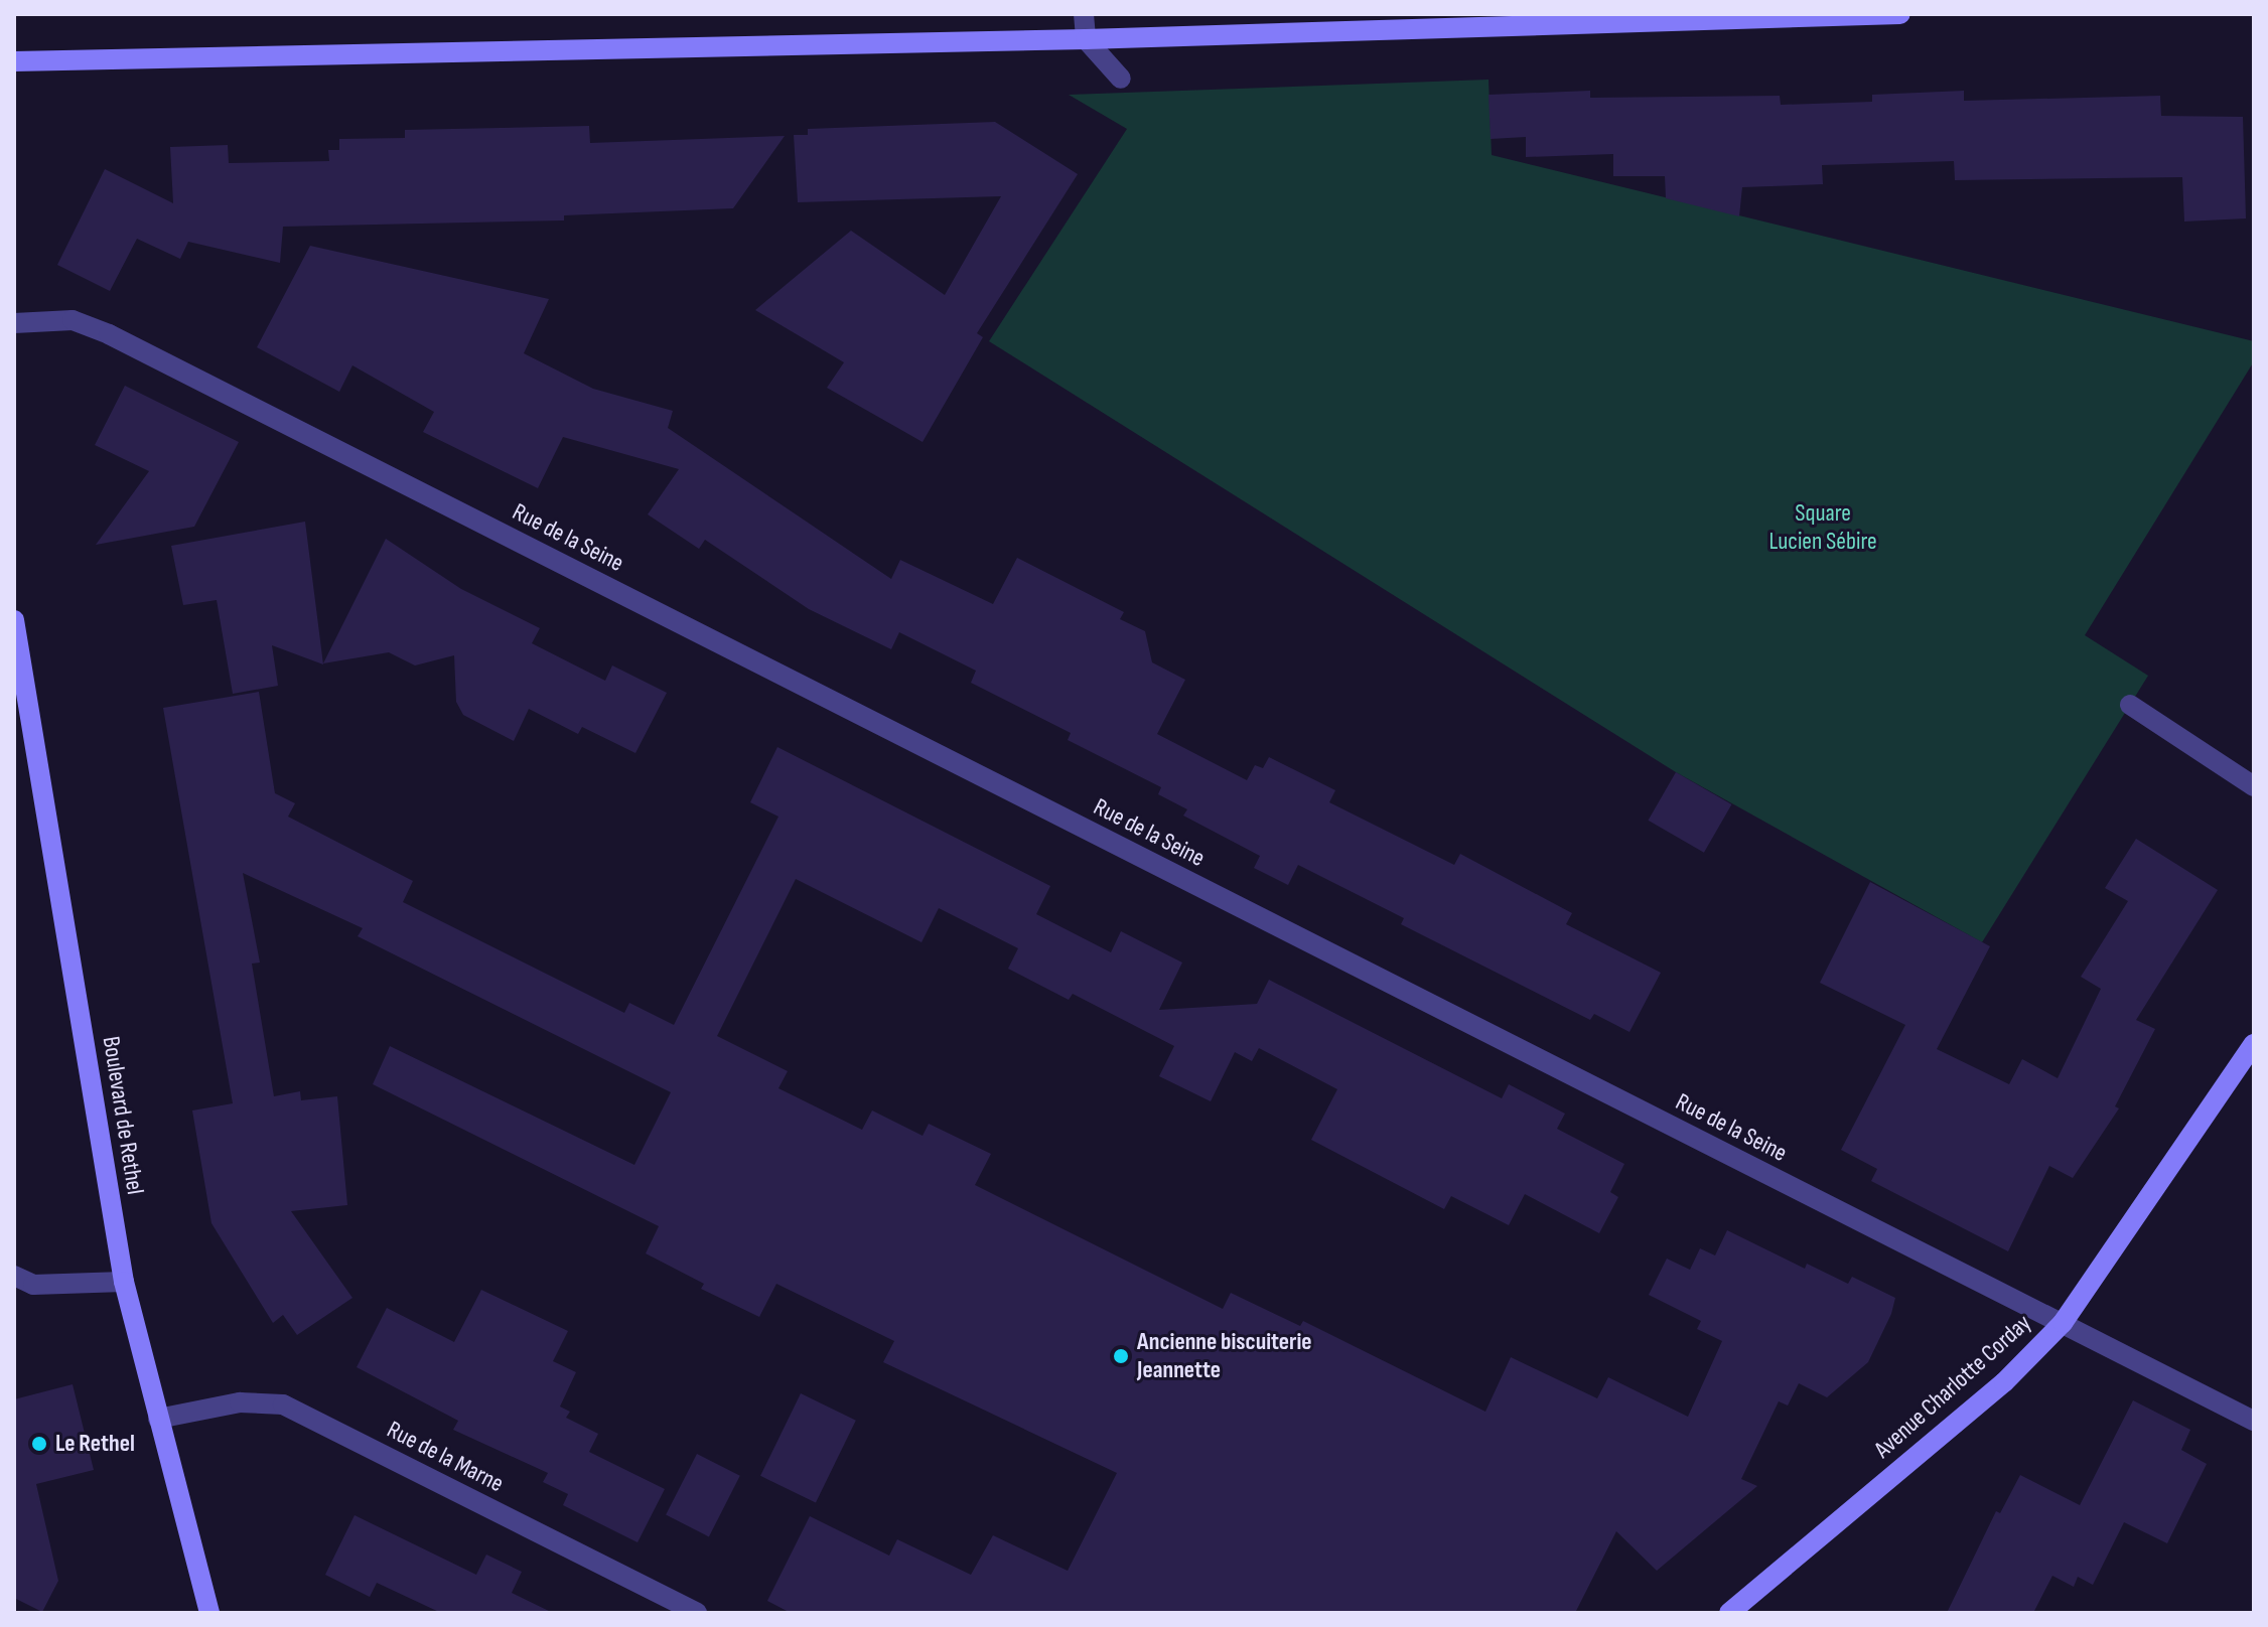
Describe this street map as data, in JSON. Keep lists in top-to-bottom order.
{
  "streets": {
    "street": [
      "Rue de la Seine",
      "Boulevard de Rethel",
      "Avenue Charlotte Corday",
      "Rue de la Marne"
    ]
  },
  "crossings": [
    ["Rue de la Seine", "Avenue Charlotte Corday"],
    ["Boulevard de Rethel", "Rue de la Marne"]
  ],
  "parks": ["Square Lucien Sébire"],
  "places": ["Ancienne biscuiterie Jeannette", "Le Rethel"]
}
